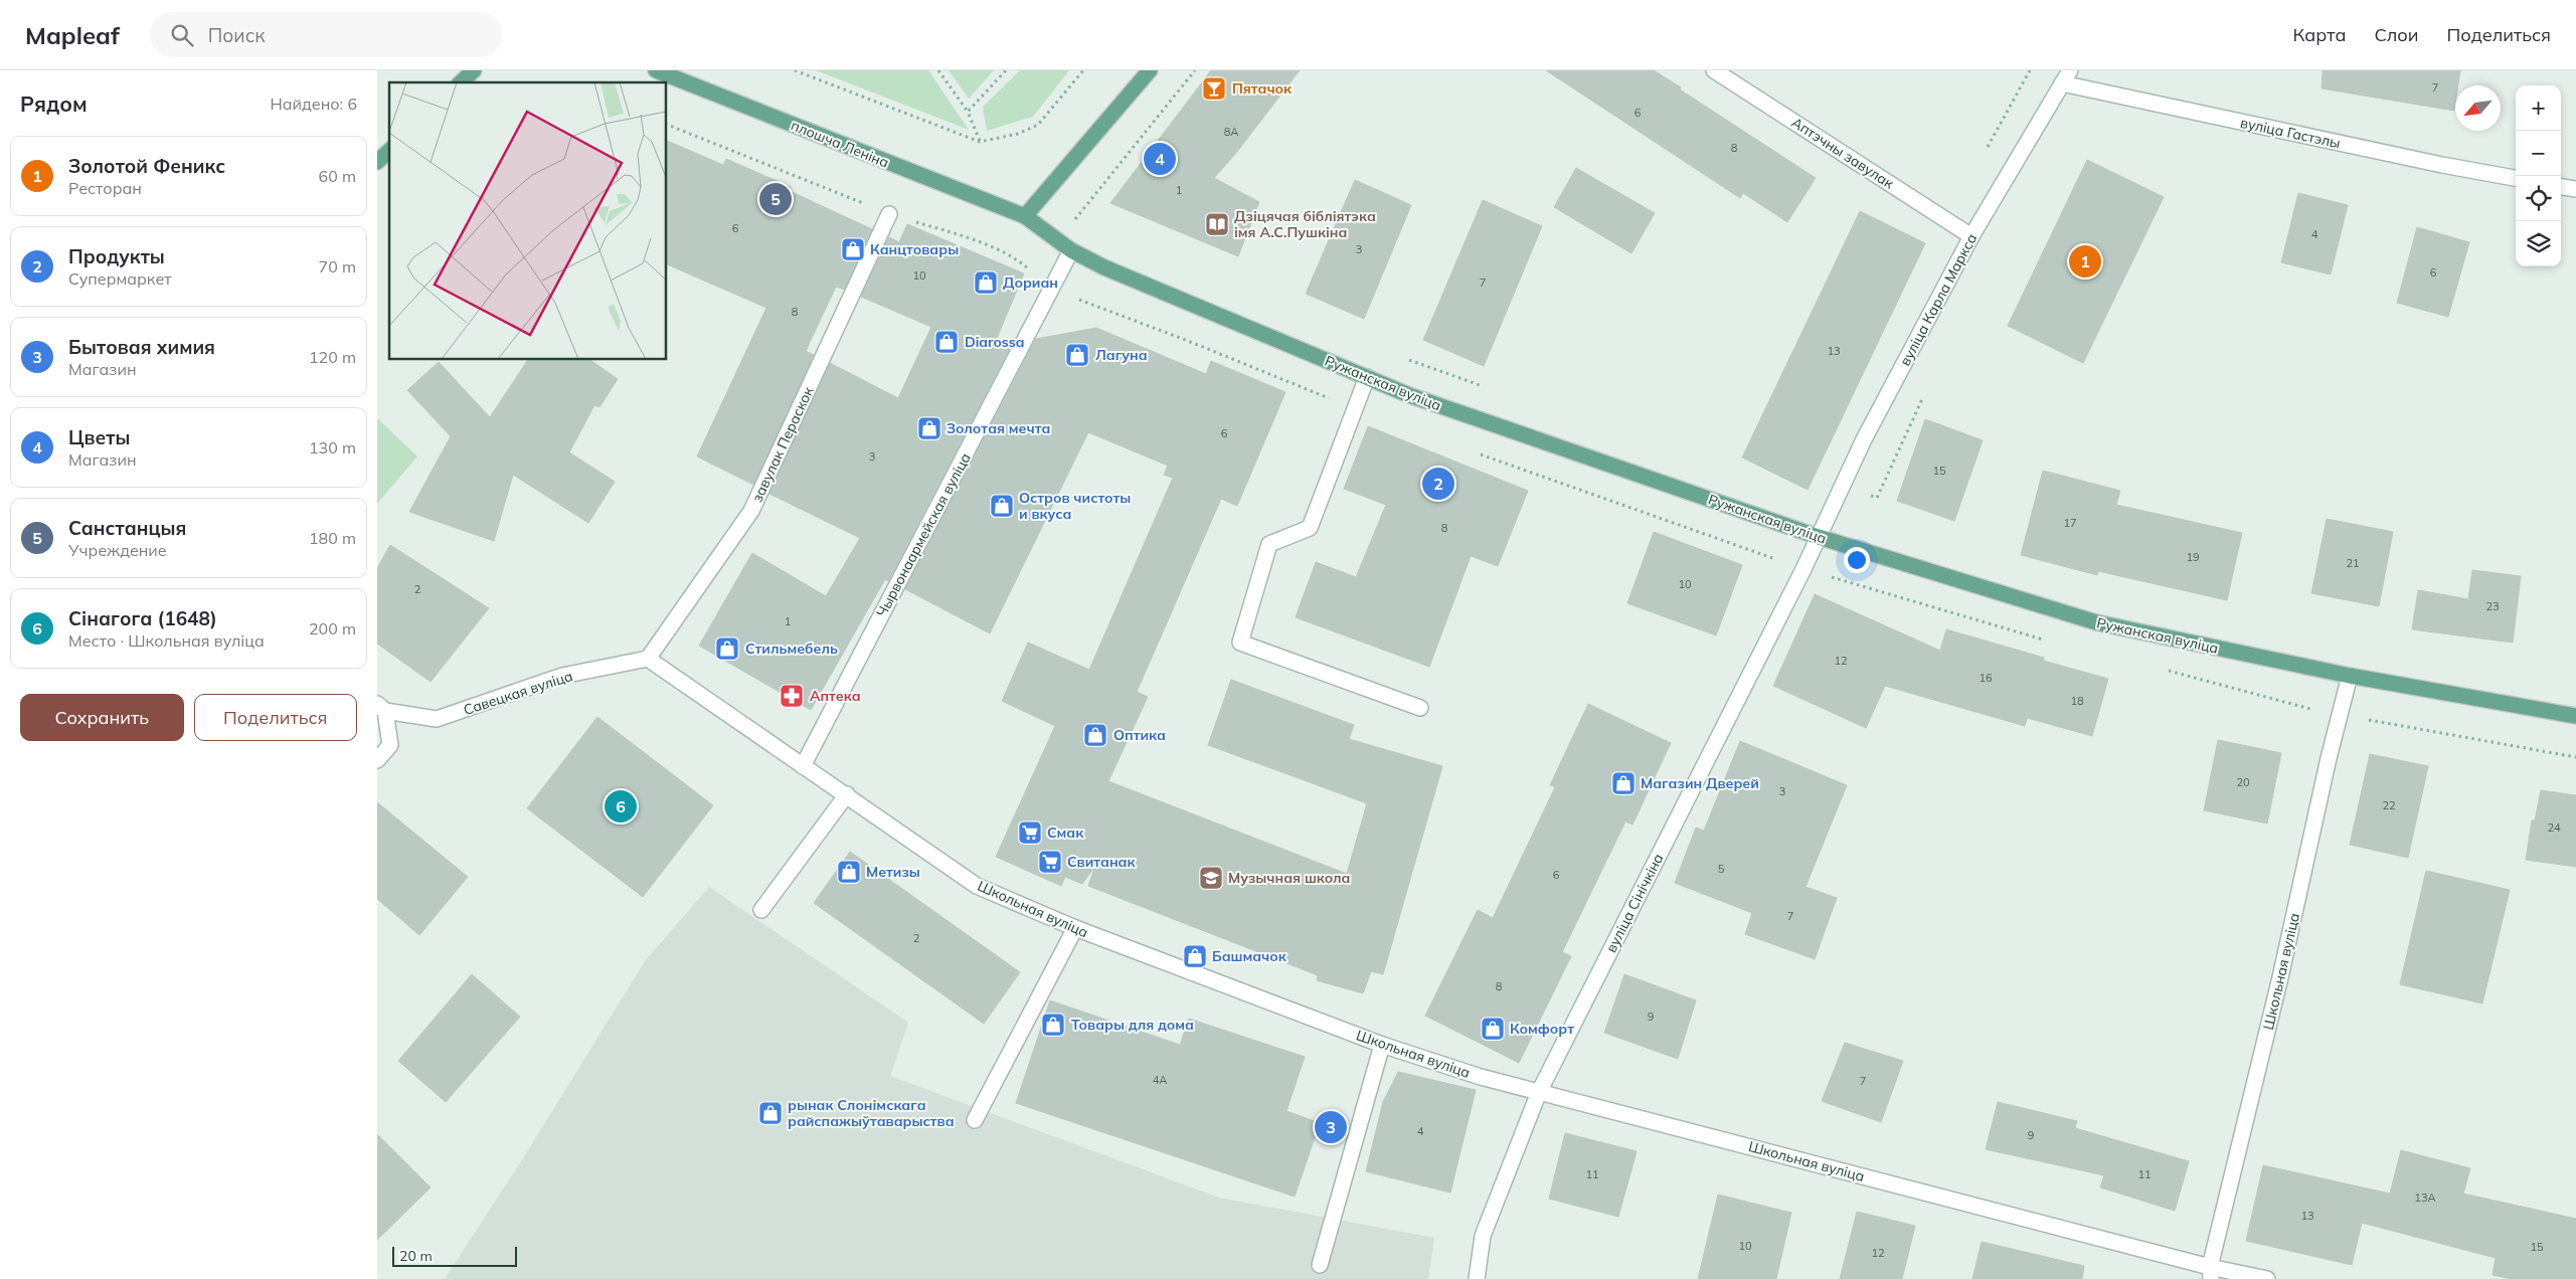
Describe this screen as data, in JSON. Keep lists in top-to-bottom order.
{
  "streets": {
    "main road": ["плошча Леніна", "Ружанская вуліца"],
    "street": [
      "вуліца Гастэлы",
      "Аптэчны завулак",
      "вуліца Карла Маркса",
      "завулак Пераскок",
      "Чырвонаармейская вуліца",
      "Савецкая вуліца",
      "вуліца Сінічкіна",
      "Школьная вуліца"
    ]
  },
  "crossings": [
    ["вуліца Гастэлы", "вуліца Карла Маркса"],
    ["плошча Леніна", "Ружанская вуліца"],
    ["Аптэчны завулак", "вуліца Карла Маркса"],
    ["вуліца Карла Маркса", "Ружанская вуліца"],
    ["вуліца Карла Маркса", "вуліца Сінічкіна"],
    ["Ружанская вуліца", "Чырвонаармейская вуліца"],
    ["Ружанская вуліца", "вуліца Сінічкіна"],
    ["Ружанская вуліца", "Школьная вуліца"],
    ["завулак Пераскок", "Савецкая вуліца"],
    ["завулак Пераскок", "Школьная вуліца"],
    ["Чырвонаармейская вуліца", "Школьная вуліца"],
    ["Савецкая вуліца", "Школьная вуліца"],
    ["вуліца Сінічкіна", "Школьная вуліца"]
  ],
  "places": {
    "bar": ["Пятачок"],
    "library": ["Дзіцячая бібліятэка імя А.С.Пушкіна"],
    "shop": [
      "Канцтовары",
      "Дориан",
      "Diarossa",
      "Лагуна",
      "Золотая мечта",
      "Остров чистоты и вкуса",
      "Стильмебель",
      "Оптика",
      "Магазин Дверей",
      "Метизы",
      "Башмачок",
      "Товары для дома",
      "Комфорт",
      "рынак Слонімскага райспажыўтаварыства"
    ],
    "pharmacy": ["Аптека"],
    "supermarket": ["Смак", "Свитанак"],
    "school or university": ["Музычная школа"]
  },
  "house_numbers": [
    "7",
    "6",
    "8А",
    "8",
    "1",
    "6",
    "4",
    "3",
    "6",
    "10",
    "7",
    "8",
    "13",
    "6",
    "3",
    "15",
    "17",
    "8",
    "19",
    "21",
    "10",
    "2",
    "23",
    "1",
    "12",
    "16",
    "18",
    "20",
    "3",
    "22",
    "24",
    "5",
    "6",
    "7",
    "2",
    "8",
    "9",
    "4А",
    "7",
    "4",
    "9",
    "11",
    "11",
    "13А",
    "13",
    "10",
    "15",
    "12"
  ],
  "scale_bar": "20 m",
  "north": "bottom left",
  "page": {
    "header": "Mapleaf",
    "search": "Поиск",
    "nav": ["Карта", "Слои", "Поделиться"],
    "heading": ["Рядом", "Найдено: 6"],
    "map_buttons": ["+", "−"],
    "list": [
      {
        "mark": "1",
        "name": "Золотой Феникс",
        "note": "Ресторан",
        "value": "60 m"
      },
      {
        "mark": "2",
        "name": "Продукты",
        "note": "Супермаркет",
        "value": "70 m"
      },
      {
        "mark": "3",
        "name": "Бытовая химия",
        "note": "Магазин",
        "value": "120 m"
      },
      {
        "mark": "4",
        "name": "Цветы",
        "note": "Магазин",
        "value": "130 m"
      },
      {
        "mark": "5",
        "name": "Санстанцыя",
        "note": "Учреждение",
        "value": "180 m"
      },
      {
        "mark": "6",
        "name": "Сінагога (1648)",
        "note": "Место · Школьная вуліца",
        "value": "200 m"
      }
    ],
    "pins": [
      "4",
      "5",
      "1",
      "2",
      "6",
      "3"
    ],
    "buttons": ["Сохранить", "Поделиться"],
    "scale": "20 m"
  }
}
